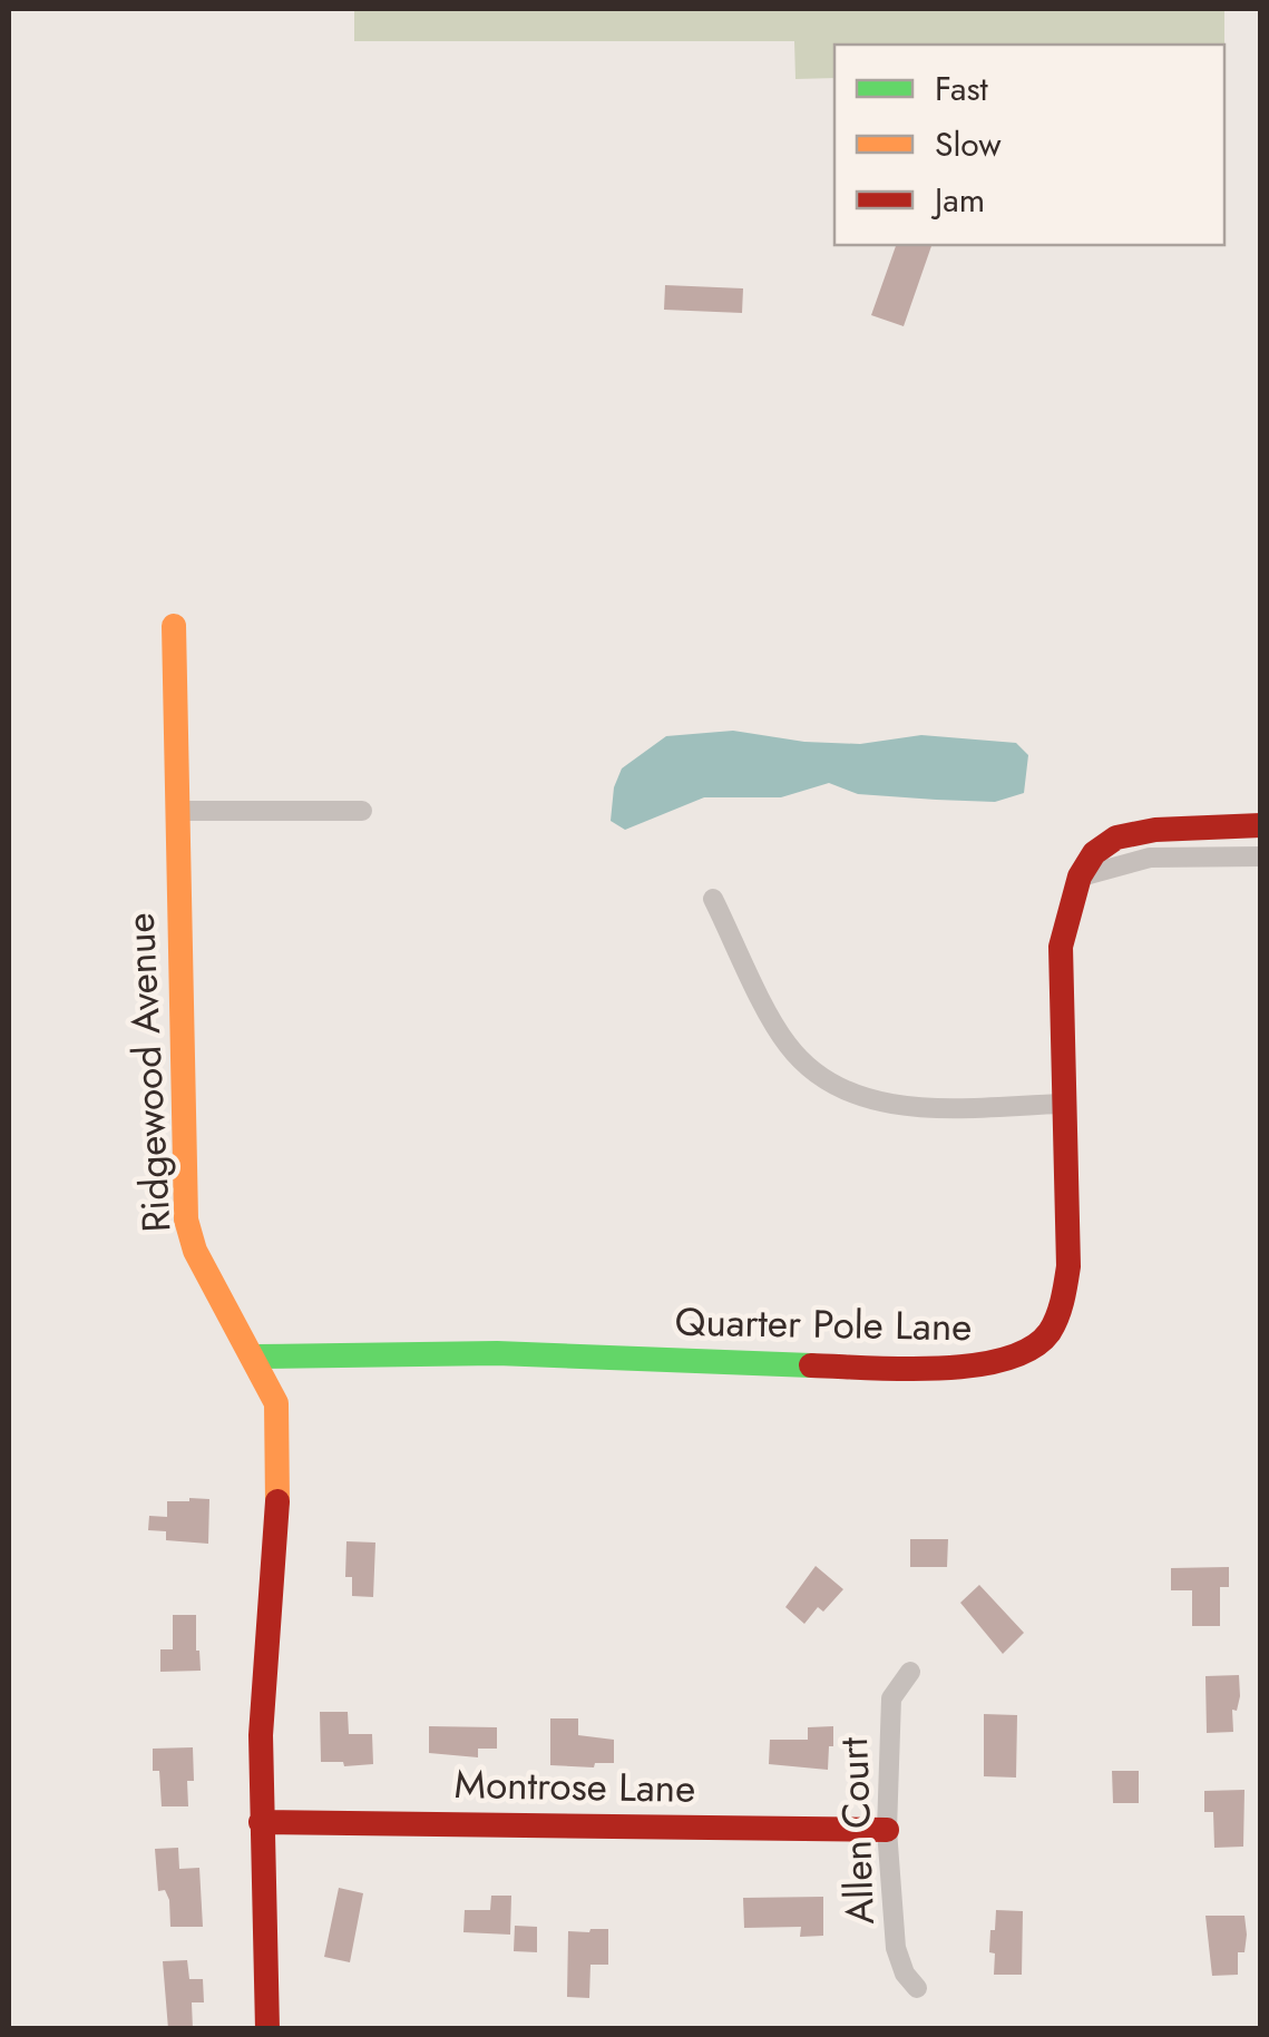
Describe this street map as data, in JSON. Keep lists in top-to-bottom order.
{
  "streets": {
    "street": [
      "Ridgewood Avenue",
      "Quarter Pole Lane",
      "Montrose Lane",
      "Allen Court"
    ]
  },
  "crossings": [
    ["Ridgewood Avenue", "Quarter Pole Lane"],
    ["Ridgewood Avenue", "Montrose Lane"],
    ["Montrose Lane", "Allen Court"]
  ],
  "legend": ["Fast", "Slow", "Jam"]
}
